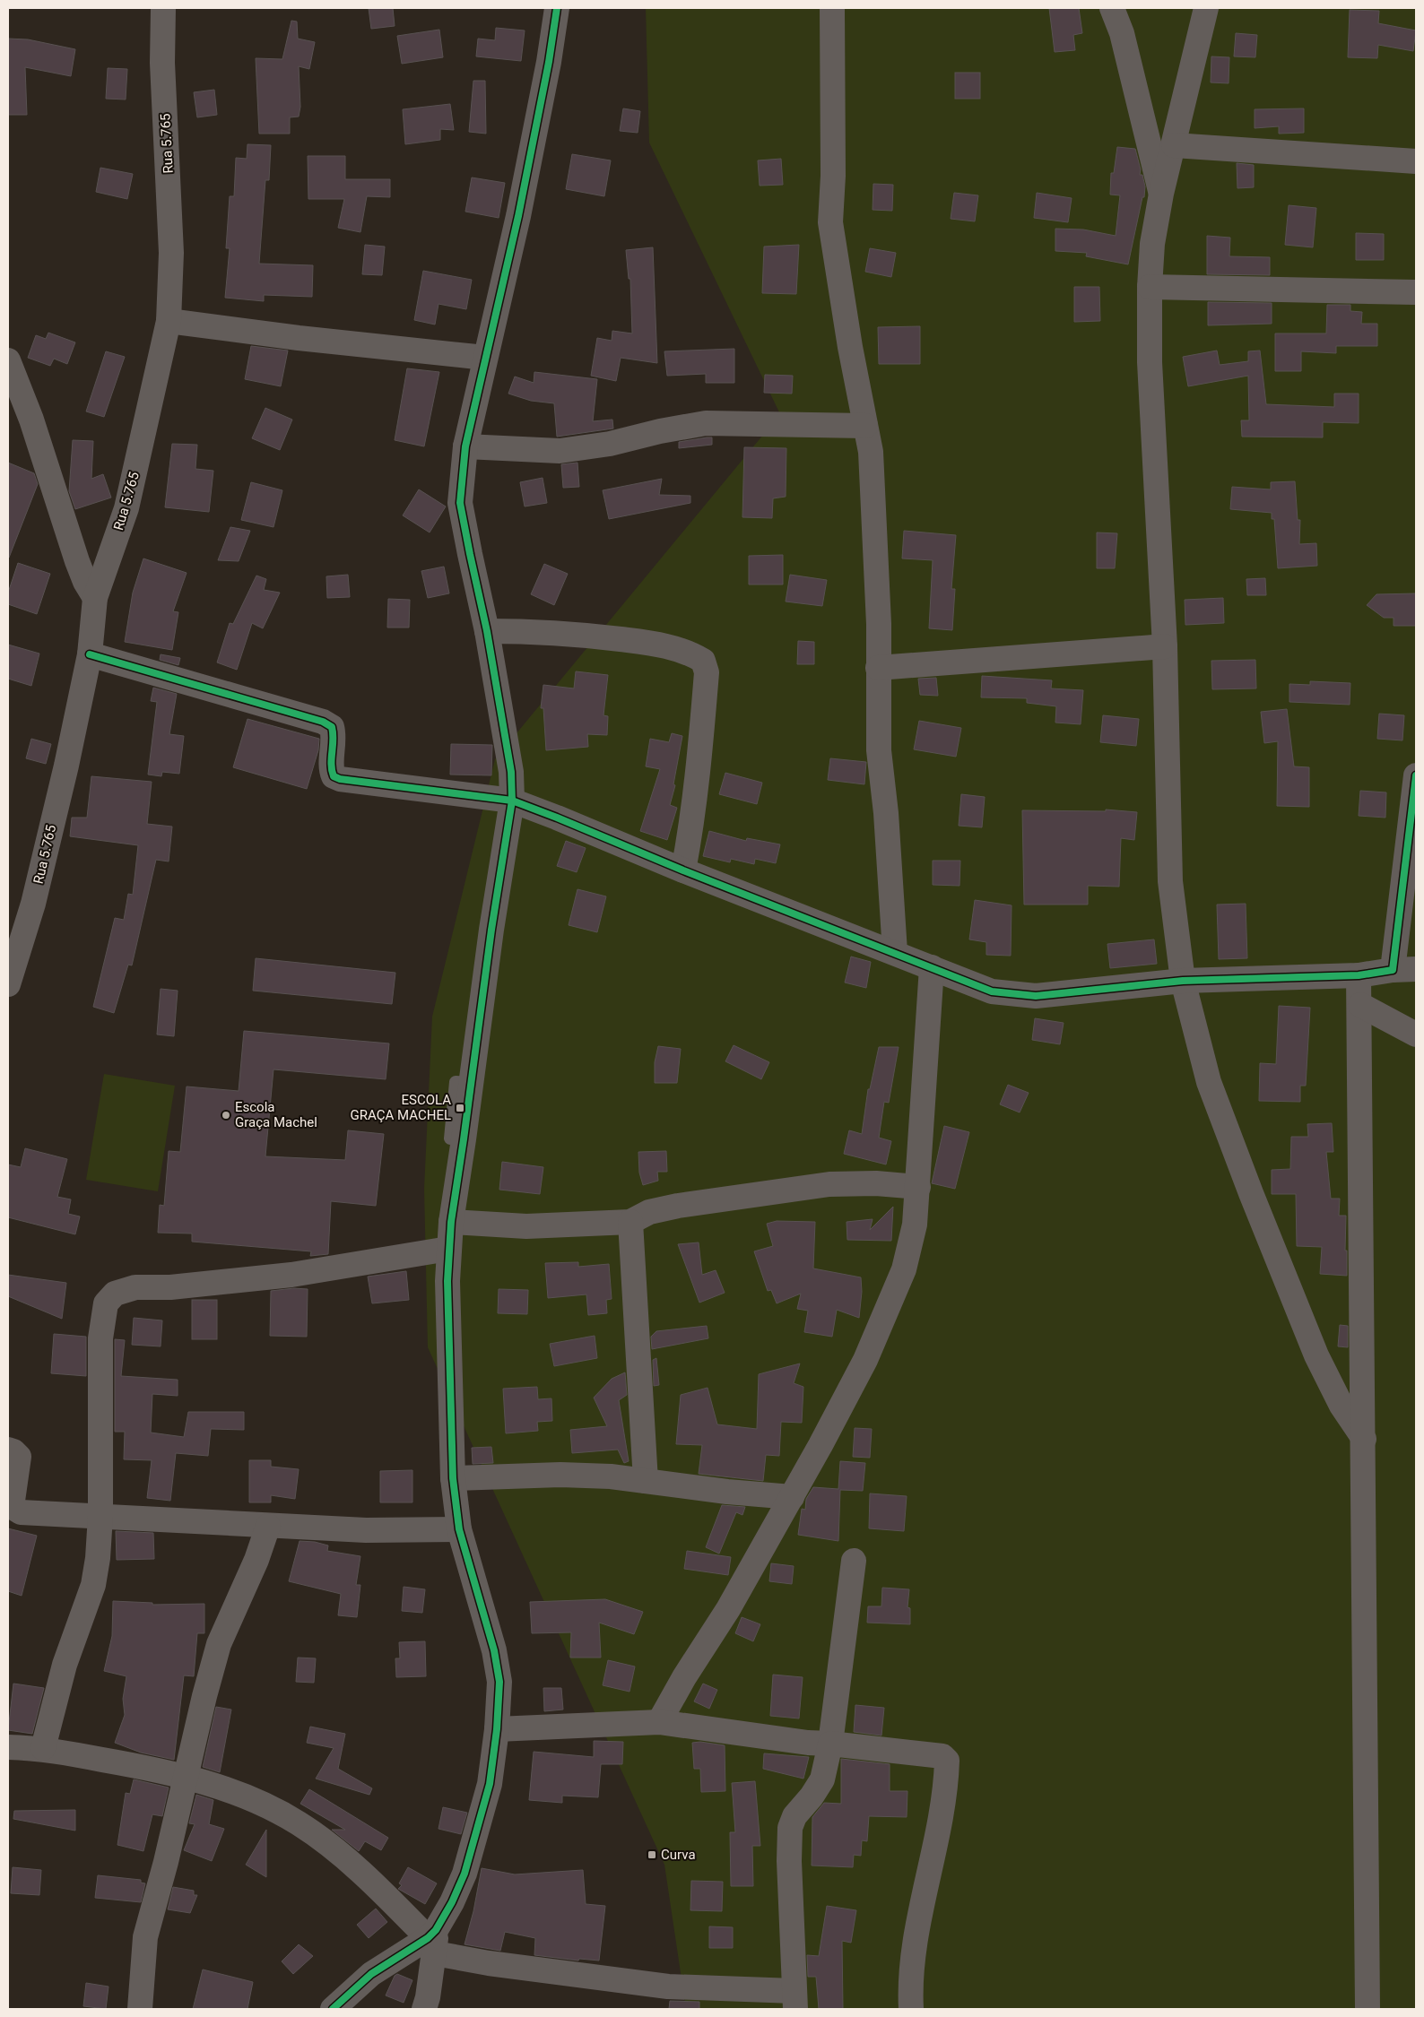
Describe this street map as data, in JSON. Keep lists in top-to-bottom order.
{
  "streets": {
    "street": ["Rua 5.765"]
  },
  "places": {
    "transit": ["ESCOLA GRAÇA MACHEL", "Curva"],
    "other": ["Escola Graça Machel"]
  }
}
